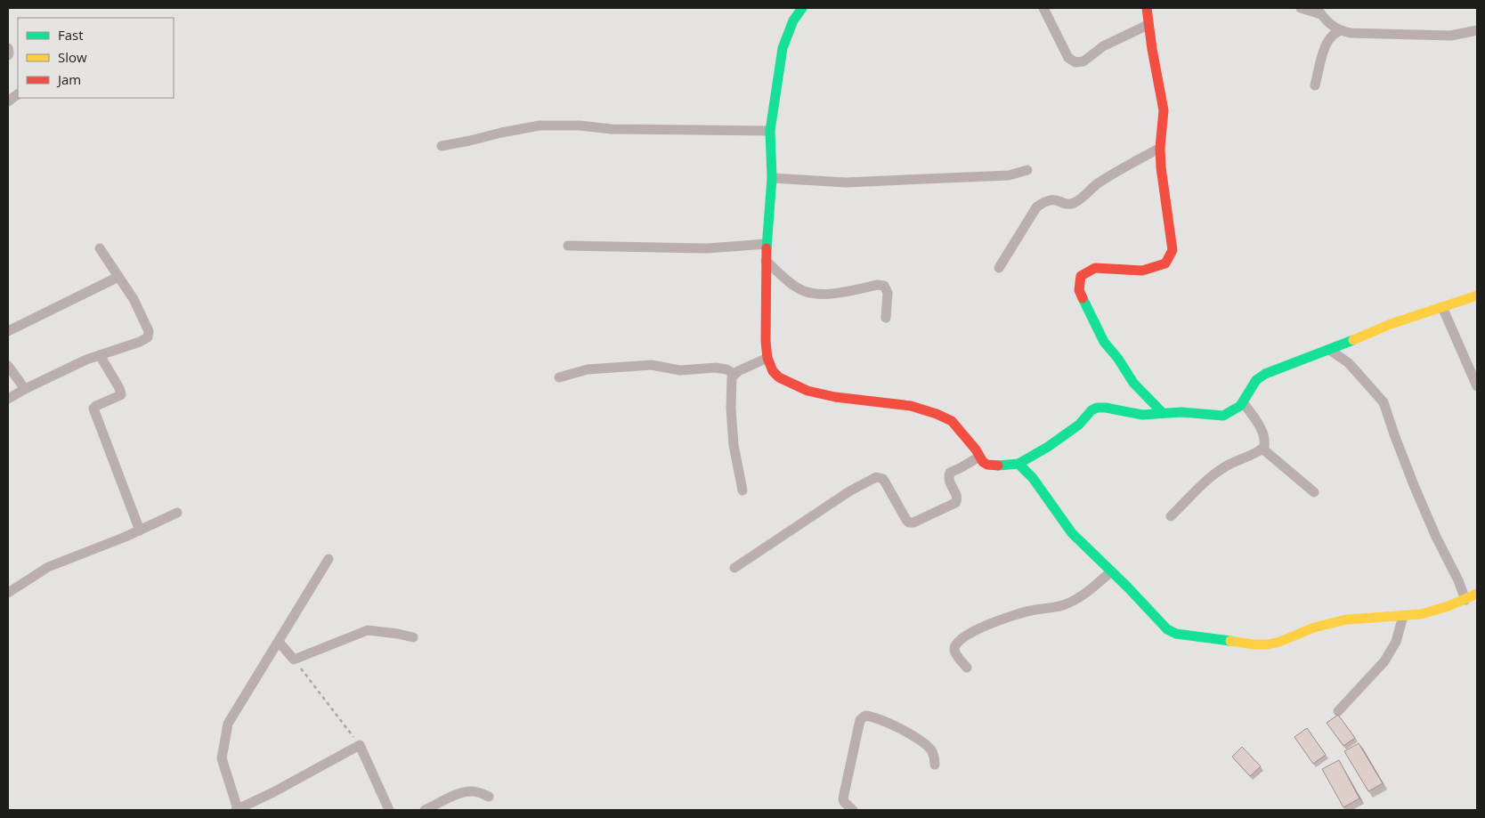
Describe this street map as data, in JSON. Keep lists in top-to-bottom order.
{
  "legend": ["Fast", "Slow", "Jam"]
}
